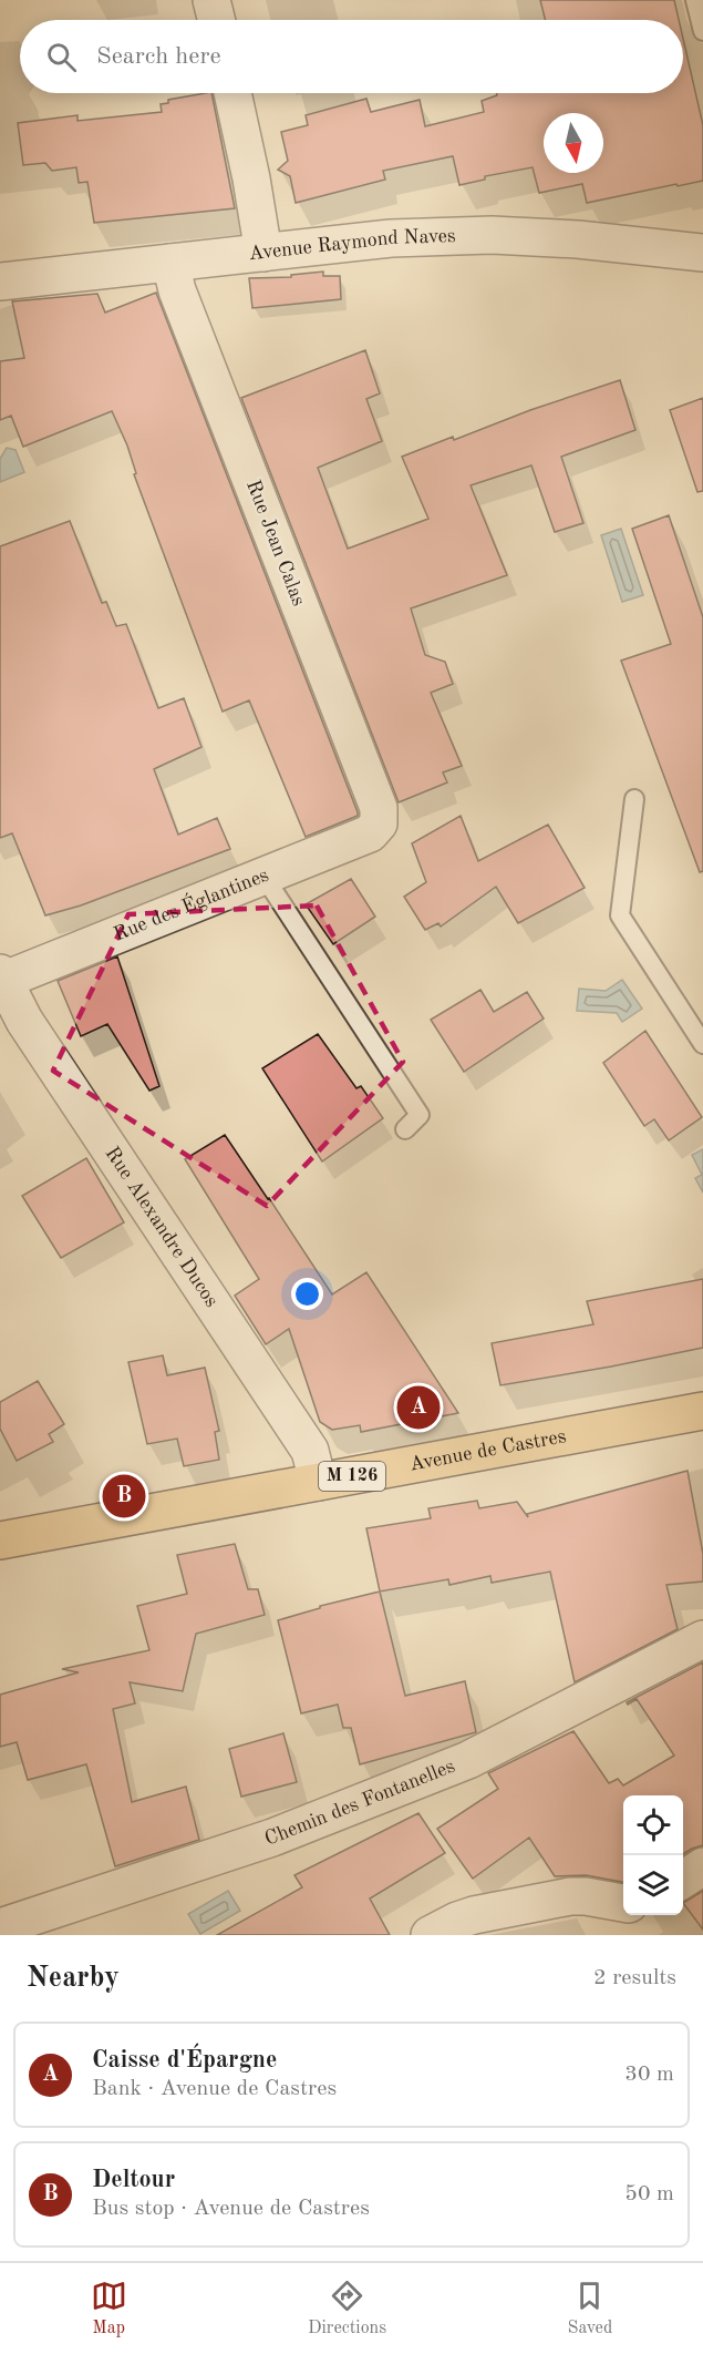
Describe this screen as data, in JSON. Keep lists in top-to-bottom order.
{
  "streets": {
    "main road": ["Avenue de Castres", "M 126"],
    "street": [
      "Avenue Raymond Naves",
      "Rue Jean Calas",
      "Rue des Églantines",
      "Rue Alexandre Ducos",
      "Chemin des Fontanelles"
    ]
  },
  "crossings": [
    ["Avenue Raymond Naves", "Rue Jean Calas"],
    ["Rue Jean Calas", "Rue des Églantines"],
    ["Rue des Églantines", "Rue Alexandre Ducos"],
    ["Rue Alexandre Ducos", "Avenue de Castres"]
  ],
  "north": "bottom",
  "page": {
    "search": "Search here",
    "pins": ["A", "B"],
    "heading": ["Nearby", "2 results"],
    "list": [
      {
        "mark": "A",
        "name": "Caisse d'Épargne",
        "note": "Bank · Avenue de Castres",
        "value": "30 m"
      },
      {
        "mark": "B",
        "name": "Deltour",
        "note": "Bus stop · Avenue de Castres",
        "value": "50 m"
      }
    ],
    "nav": ["Map", "Directions", "Saved"]
  }
}
